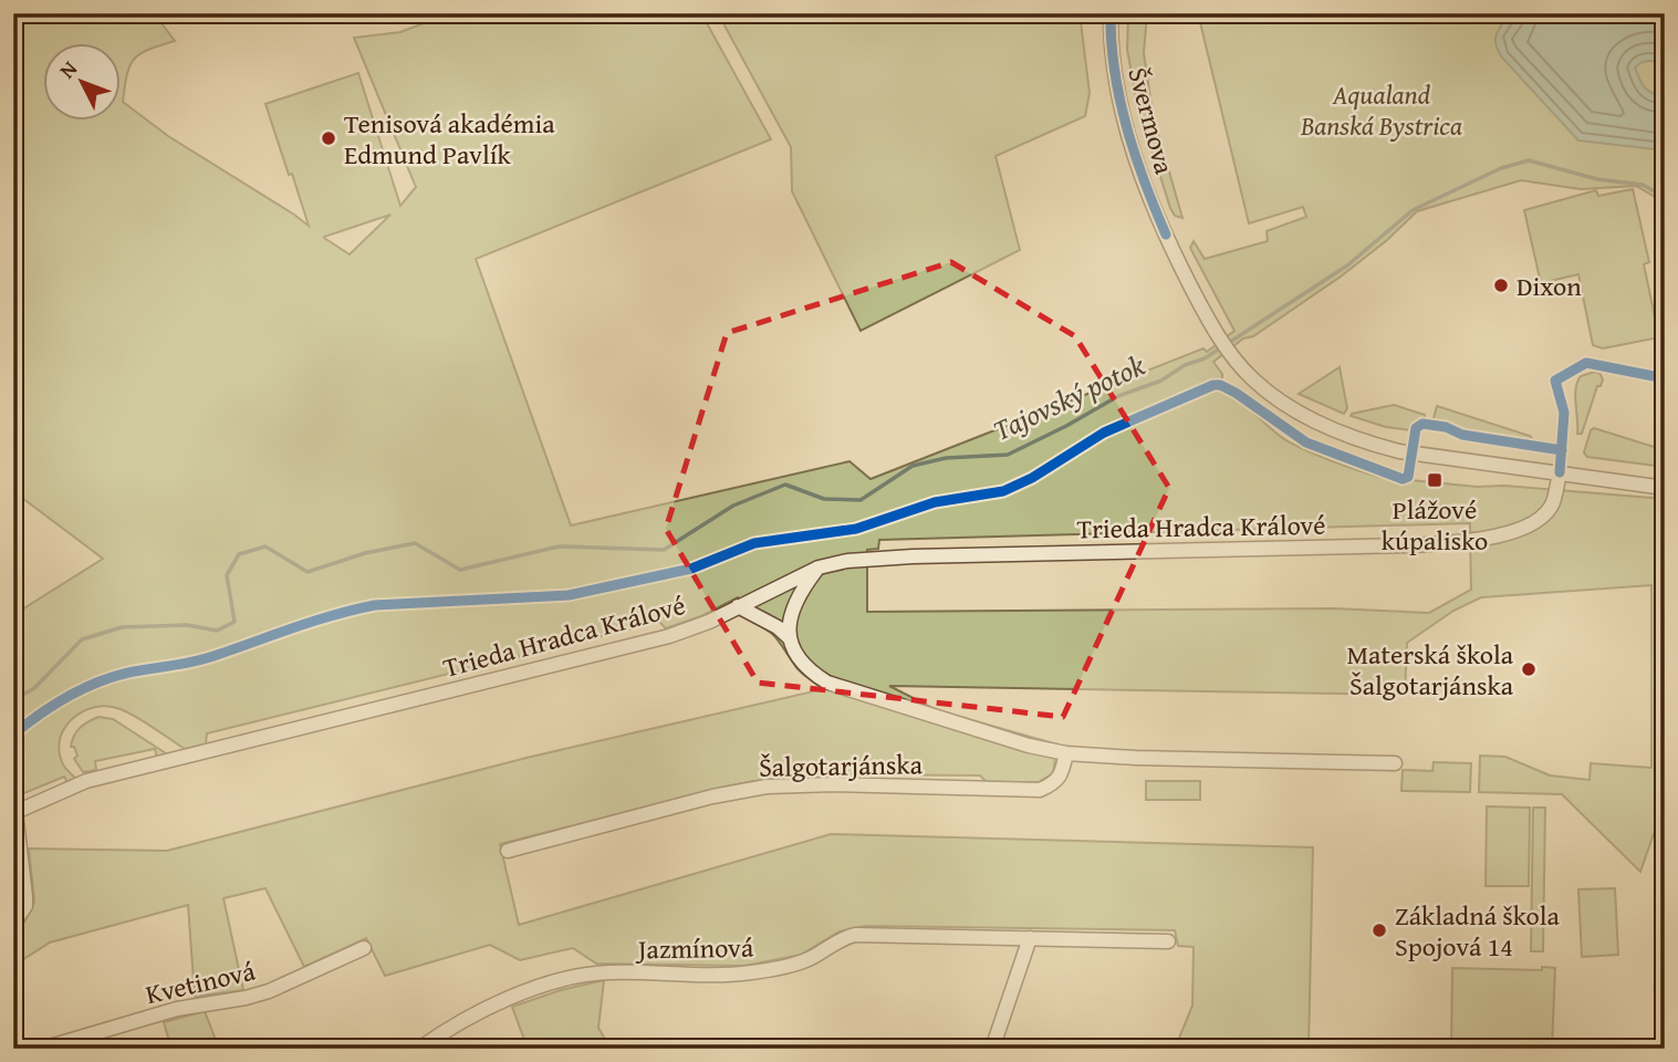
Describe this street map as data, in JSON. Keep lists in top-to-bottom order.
{
  "streets": {
    "street": [
      "Švermova",
      "Trieda Hradca Králové",
      "Šalgotarjánska",
      "Jazmínová",
      "Kvetinová"
    ]
  },
  "crossings": [
    ["Švermova", "Trieda Hradca Králové"],
    ["Trieda Hradca Králové", "Šalgotarjánska"]
  ],
  "water": ["Tajovský potok"],
  "parks": ["Aqualand Banská Bystrica"],
  "places": {
    "other": [
      "Tenisová akadémia Edmund Pavlík",
      "Dixon",
      "Materská škola Šalgotarjánska",
      "Základná škola Spojová 14"
    ],
    "transit": ["Plážové kúpalisko"]
  },
  "north": "top left"
}
